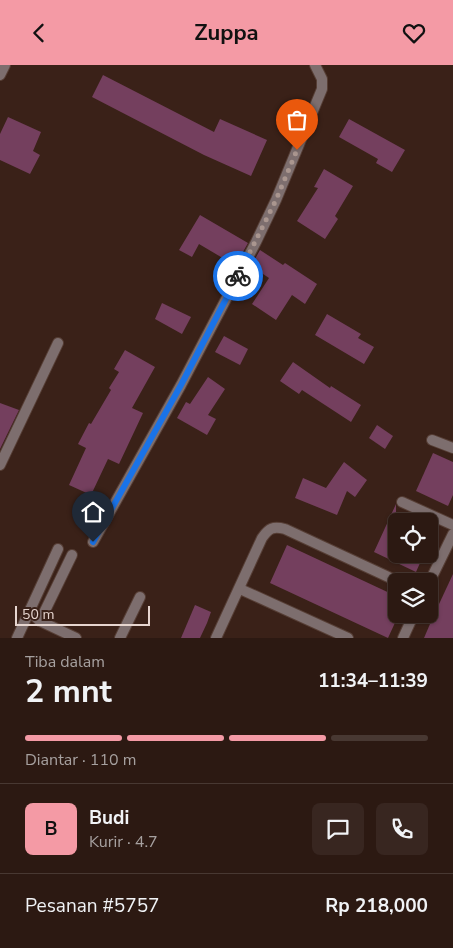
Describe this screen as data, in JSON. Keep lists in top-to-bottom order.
{
  "scale_bar": "50 m",
  "page": {
    "header": "Zuppa",
    "scale": "50 m",
    "heading": ["2 mnt", "Tiba dalam", "11:34–11:39"],
    "panel": [
      "Budi",
      "Kurir · 4.7",
      "Pesanan #5757",
      "Rp 218,000"
    ],
    "bar": "Diantar · 110 m",
    "round": "B"
  }
}
